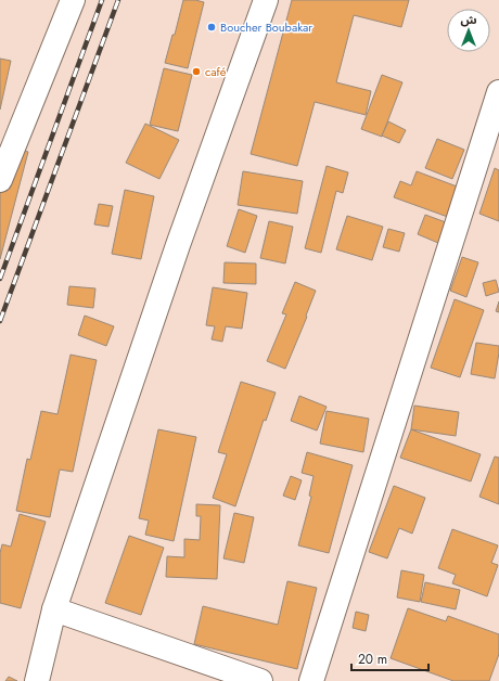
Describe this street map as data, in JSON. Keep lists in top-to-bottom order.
{
  "places": ["Boucher Boubakar", "café"],
  "scale_bar": "20 m",
  "north": "top"
}
